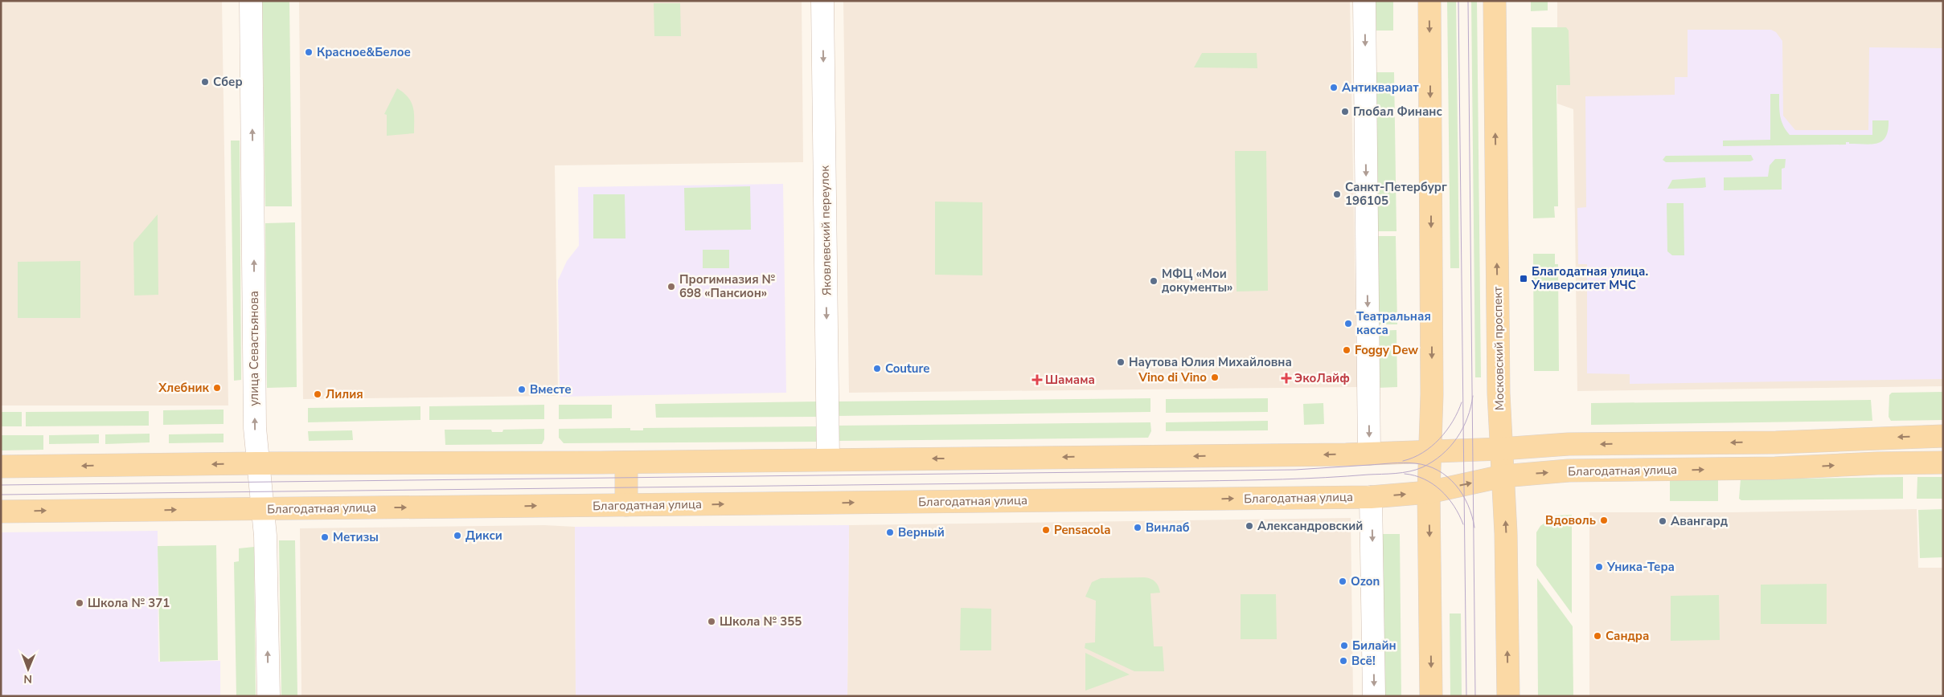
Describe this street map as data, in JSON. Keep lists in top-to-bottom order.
{
  "streets": {
    "main road": ["Московский проспект", "Благодатная улица"],
    "street": ["Яковлевский переулок", "улица Севастьянова"]
  },
  "crossings": [
    ["улица Севастьянова", "Благодатная улица"],
    ["Московский проспект", "Благодатная улица"]
  ],
  "one_way": ["Яковлевский переулок", "улица Севастьянова"],
  "places": {
    "other": [
      "Красное&Белое",
      "Сбер",
      "Антиквариат",
      "Глобал Финанс",
      "Санкт-Петербург 196105",
      "МФЦ «Мои документы»",
      "Прогимназия № 698 «Пансион»",
      "Театральная касса",
      "Foggy Dew",
      "Наутова Юлия Михайловна",
      "Couture",
      "Vino di Vino",
      "Хлебник",
      "Вместе",
      "Лилия",
      "Вдоволь",
      "Авангард",
      "Александровский",
      "Винлаб",
      "Pensacola",
      "Верный",
      "Дикси",
      "Метизы",
      "Уника-Тера",
      "Ozon",
      "Школа № 371",
      "Школа № 355",
      "Сандра",
      "Билайн",
      "Всё!"
    ],
    "transit": ["Благодатная улица. Университет МЧС"],
    "health": ["ЭкоЛайф", "Шамама"]
  },
  "north": "bottom"
}
